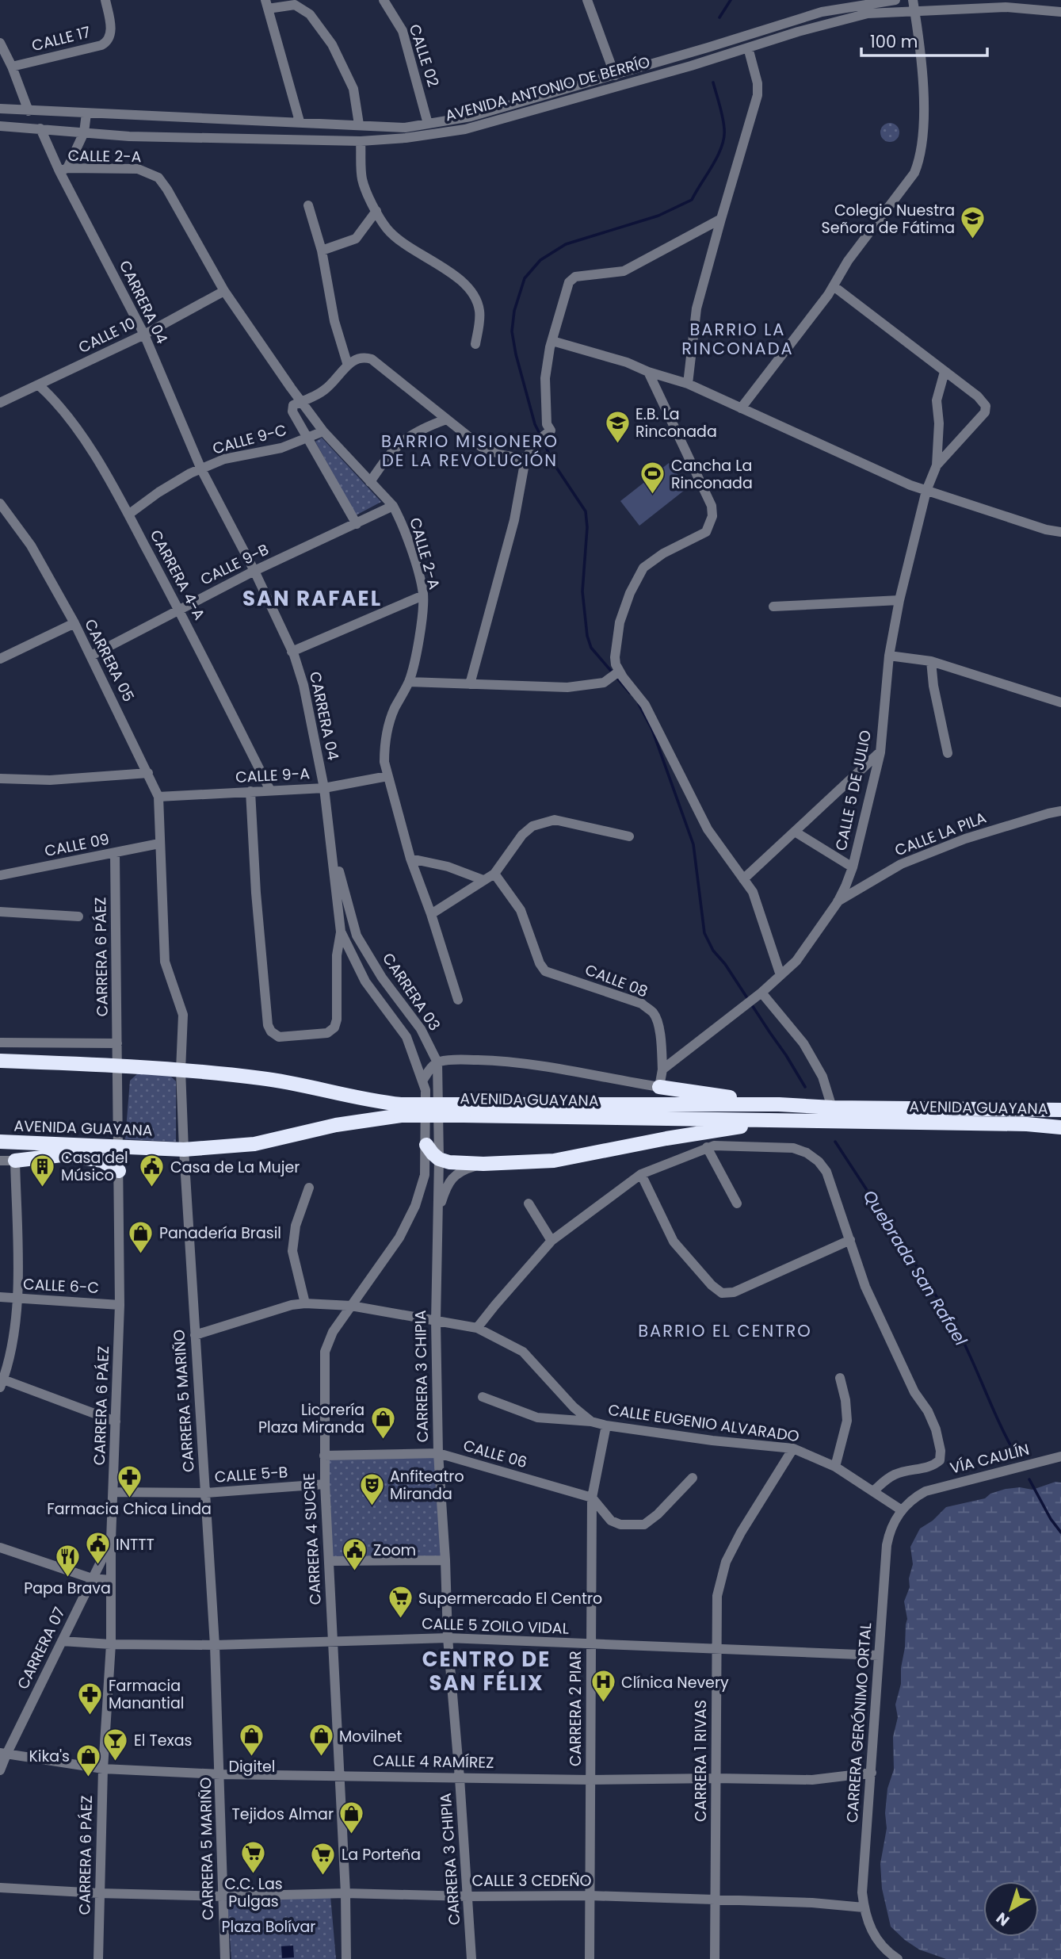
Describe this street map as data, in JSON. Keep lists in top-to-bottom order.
{
  "streets": {
    "highway": ["AVENIDA GUAYANA"],
    "street": [
      "CALLE 17",
      "CALLE 02",
      "AVENIDA ANTONIO DE BERRÍO",
      "CALLE 2-A",
      "CARRERA 04",
      "CALLE 10",
      "CALLE 9-C",
      "CALLE 9-B",
      "CARRERA 4-A",
      "CARRERA 05",
      "CALLE 9-A",
      "CALLE 5 DE JULIO",
      "CALLE LA PILA",
      "CALLE 09",
      "CARRERA 6 PÁEZ",
      "CALLE 08",
      "CARRERA 03",
      "CALLE 6-C",
      "CARRERA 3 CHIPIA",
      "CARRERA 5 MARIÑO",
      "CALLE EUGENIO ALVARADO",
      "CALLE 06",
      "VÍA CAULÍN",
      "CALLE 5-B",
      "CARRERA 4 SUCRE",
      "CALLE 5 ZOILO VIDAL",
      "CARRERA 07",
      "CARRERA 2 PIAR",
      "CARRERA GERÓNIMO ORTAL",
      "CARRERA 1 RIVAS",
      "CALLE 4 RAMÍREZ",
      "CALLE 3 CEDEÑO"
    ]
  },
  "crossings": [
    ["CALLE 02", "AVENIDA ANTONIO DE BERRÍO"],
    ["AVENIDA ANTONIO DE BERRÍO", "CARRERA 04"],
    ["CALLE 2-A", "CARRERA 04"],
    ["CALLE 2-A", "CALLE 10"],
    ["CALLE 2-A", "CALLE 9-C"],
    ["CALLE 2-A", "CALLE 9-B"],
    ["CALLE 2-A", "CALLE 9-A"],
    ["CARRERA 04", "CALLE 10"],
    ["CARRERA 04", "CALLE 9-C"],
    ["CARRERA 04", "CALLE 9-B"],
    ["CARRERA 04", "CALLE 9-A"],
    ["CARRERA 04", "CARRERA 03"],
    ["CARRERA 04", "CARRERA 4 SUCRE"],
    ["CALLE 10", "CARRERA 4-A"],
    ["CALLE 9-C", "CARRERA 4-A"],
    ["CALLE 9-B", "CARRERA 4-A"],
    ["CALLE 9-B", "CARRERA 05"],
    ["CARRERA 4-A", "CALLE 9-A"],
    ["CARRERA 05", "CALLE 9-A"],
    ["CARRERA 05", "CALLE 09"],
    ["CARRERA 05", "CARRERA 5 MARIÑO"],
    ["CALLE 5 DE JULIO", "CALLE LA PILA"],
    ["CALLE 5 DE JULIO", "CALLE 08"],
    ["CALLE 09", "CARRERA 6 PÁEZ"],
    ["CALLE 09", "CARRERA 5 MARIÑO"],
    ["CARRERA 6 PÁEZ", "AVENIDA GUAYANA"],
    ["CARRERA 6 PÁEZ", "CALLE 6-C"],
    ["CARRERA 6 PÁEZ", "CALLE 5-B"],
    ["CARRERA 6 PÁEZ", "CALLE 5 ZOILO VIDAL"],
    ["CARRERA 6 PÁEZ", "CARRERA 07"],
    ["CARRERA 6 PÁEZ", "CALLE 4 RAMÍREZ"],
    ["CARRERA 6 PÁEZ", "CALLE 3 CEDEÑO"],
    ["CARRERA 03", "CARRERA 3 CHIPIA"],
    ["AVENIDA GUAYANA", "CARRERA 5 MARIÑO"],
    ["CARRERA 3 CHIPIA", "CALLE EUGENIO ALVARADO"],
    ["CARRERA 3 CHIPIA", "CALLE 06"],
    ["CARRERA 3 CHIPIA", "CALLE 5 ZOILO VIDAL"],
    ["CARRERA 3 CHIPIA", "CALLE 4 RAMÍREZ"],
    ["CARRERA 3 CHIPIA", "CALLE 3 CEDEÑO"],
    ["CARRERA 5 MARIÑO", "CALLE EUGENIO ALVARADO"],
    ["CARRERA 5 MARIÑO", "CALLE 5-B"],
    ["CARRERA 5 MARIÑO", "CALLE 5 ZOILO VIDAL"],
    ["CARRERA 5 MARIÑO", "CALLE 4 RAMÍREZ"],
    ["CARRERA 5 MARIÑO", "CALLE 3 CEDEÑO"],
    ["CALLE EUGENIO ALVARADO", "CARRERA 4 SUCRE"],
    ["CALLE EUGENIO ALVARADO", "CARRERA 2 PIAR"],
    ["CALLE EUGENIO ALVARADO", "CARRERA GERÓNIMO ORTAL"],
    ["CALLE EUGENIO ALVARADO", "CARRERA 1 RIVAS"],
    ["CALLE 06", "CARRERA 4 SUCRE"],
    ["CALLE 06", "CARRERA 2 PIAR"],
    ["VÍA CAULÍN", "CARRERA GERÓNIMO ORTAL"],
    ["CALLE 5-B", "CARRERA 4 SUCRE"],
    ["CARRERA 4 SUCRE", "CALLE 5 ZOILO VIDAL"],
    ["CARRERA 4 SUCRE", "CALLE 4 RAMÍREZ"],
    ["CARRERA 4 SUCRE", "CALLE 3 CEDEÑO"],
    ["CALLE 5 ZOILO VIDAL", "CARRERA 07"],
    ["CALLE 5 ZOILO VIDAL", "CARRERA 2 PIAR"],
    ["CALLE 5 ZOILO VIDAL", "CARRERA GERÓNIMO ORTAL"],
    ["CALLE 5 ZOILO VIDAL", "CARRERA 1 RIVAS"],
    ["CARRERA 07", "CALLE 4 RAMÍREZ"],
    ["CARRERA 2 PIAR", "CALLE 4 RAMÍREZ"],
    ["CARRERA 2 PIAR", "CALLE 3 CEDEÑO"],
    ["CARRERA GERÓNIMO ORTAL", "CALLE 4 RAMÍREZ"],
    ["CARRERA GERÓNIMO ORTAL", "CALLE 3 CEDEÑO"],
    ["CARRERA 1 RIVAS", "CALLE 4 RAMÍREZ"],
    ["CARRERA 1 RIVAS", "CALLE 3 CEDEÑO"]
  ],
  "districts": [
    "BARRIO LA RINCONADA",
    "BARRIO MISIONERO DE LA REVOLUCIÓN",
    "SAN RAFAEL",
    "BARRIO EL CENTRO",
    "CENTRO DE SAN FÉLIX"
  ],
  "water": ["Quebrada San Rafael"],
  "parks": ["Plaza Bolívar"],
  "places": {
    "school or university": ["Colegio Nuestra Señora de Fátima", "E.B. La Rinconada"],
    "sports": ["Cancha La Rinconada"],
    "building": ["Casa del Músico"],
    "public building": ["Casa de La Mujer", "INTTT", "Zoom"],
    "shop": [
      "Panadería Brasil",
      "Licorería Plaza Miranda",
      "Digitel",
      "Movilnet",
      "Kika's",
      "Tejidos Almar"
    ],
    "pharmacy": ["Farmacia Chica Linda", "Farmacia Manantial"],
    "theatre": ["Anfiteatro Miranda"],
    "restaurant": ["Papa Brava"],
    "supermarket": ["Supermercado El Centro", "C.C. Las Pulgas", "La Porteña"],
    "hospital": ["Clínica Nevery"],
    "bar": ["El Texas"]
  },
  "scale_bar": "100 m",
  "north": "bottom left"
}
